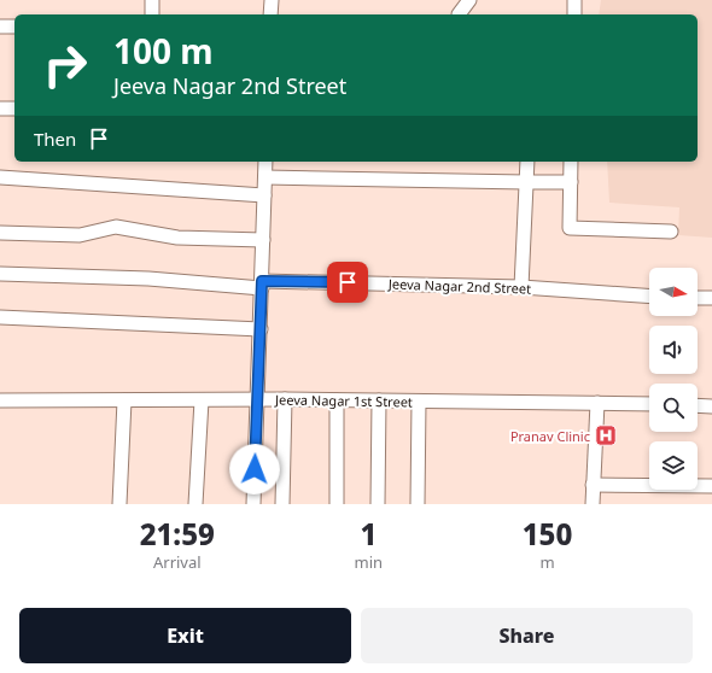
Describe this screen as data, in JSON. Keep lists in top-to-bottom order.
{
  "streets": {
    "street": ["Jeeva Nagar 2nd Street", "Jeeva Nagar 1st Street"]
  },
  "places": {
    "hospital": ["Pranav Clinic"]
  },
  "north": "right",
  "page": {
    "turn": ["100 m", "Jeeva Nagar 2nd Street"],
    "then": "Then",
    "eta": [
      "21:59",
      "Arrival",
      "1",
      "min",
      "150",
      "m"
    ],
    "buttons": ["Exit", "Share"]
  }
}
